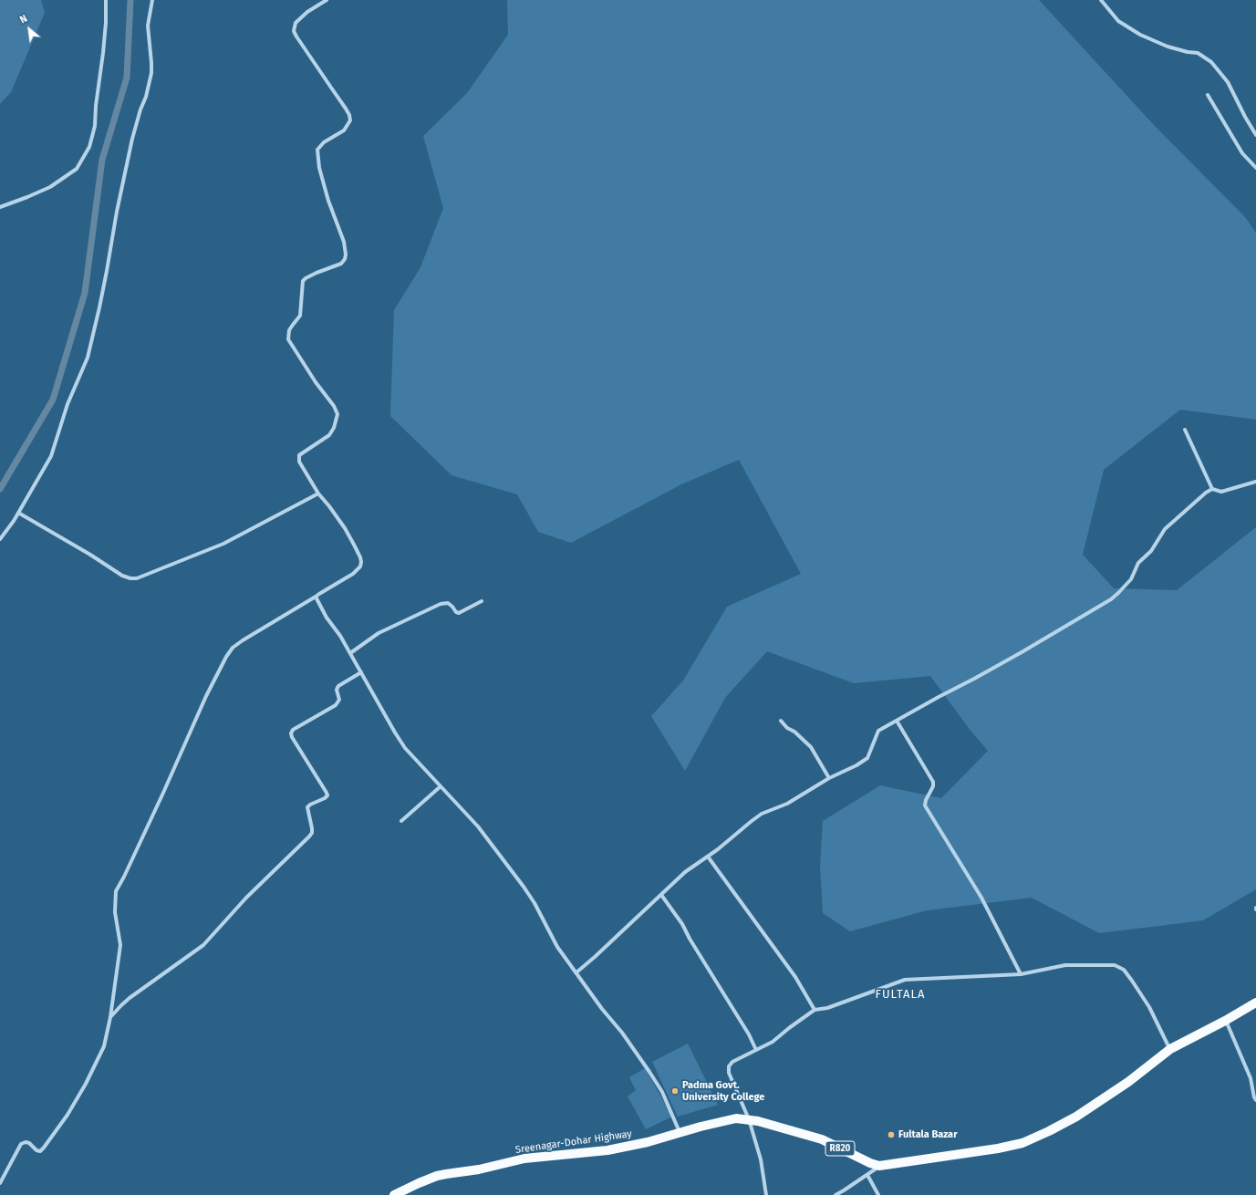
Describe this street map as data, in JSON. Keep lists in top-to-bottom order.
{
  "streets": {
    "main road": ["Sreenagar-Dohar Highway", "R820"]
  },
  "districts": ["FULTALA"],
  "places": ["Padma Govt. University College", "Fultala Bazar"],
  "north": "top left"
}
